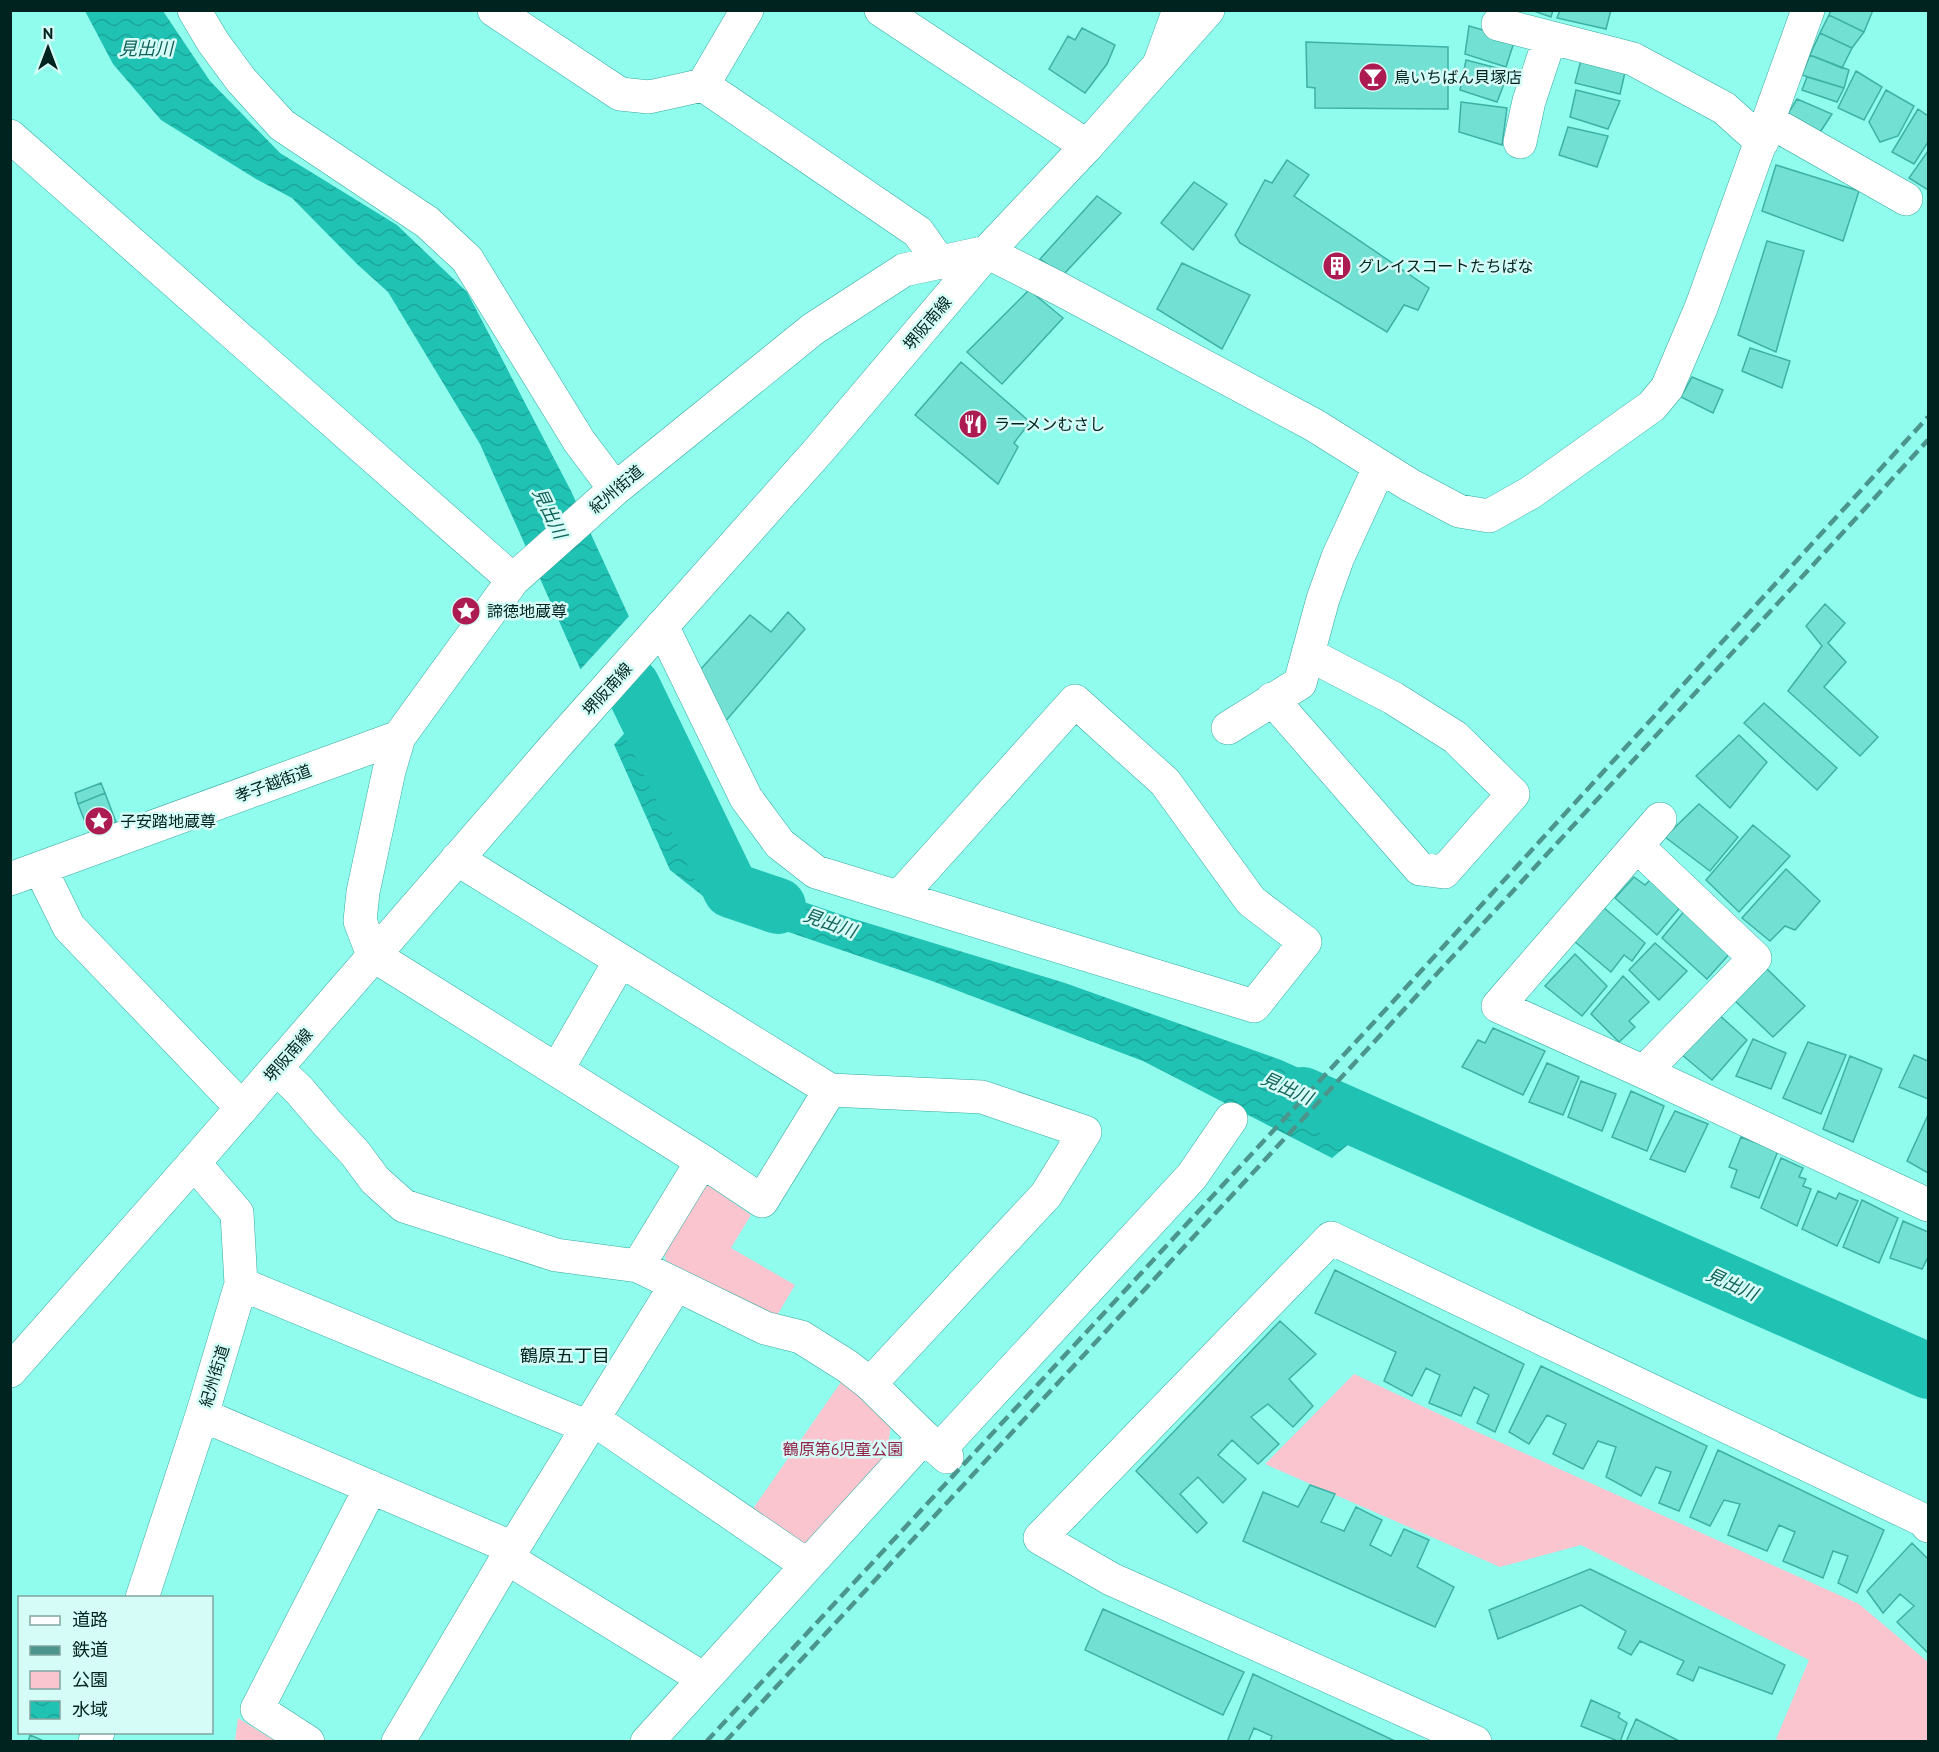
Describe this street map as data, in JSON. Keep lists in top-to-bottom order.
{
  "streets": {
    "street": ["堺阪南線", "紀州街道", "孝子越街道"]
  },
  "crossings": [
    ["堺阪南線", "紀州街道"],
    ["紀州街道", "孝子越街道"]
  ],
  "districts": ["鶴原五丁目"],
  "water": ["見出川"],
  "parks": ["鶴原第6児童公園"],
  "places": {
    "bar": ["鳥いちばん貝塚店"],
    "building": ["グレイスコートたちばな"],
    "restaurant": ["ラーメンむさし"],
    "place": ["諦徳地蔵尊", "子安踏地蔵尊"]
  },
  "legend": [
    "道路",
    "鉄道",
    "公園",
    "水域"
  ],
  "north": "top"
}
